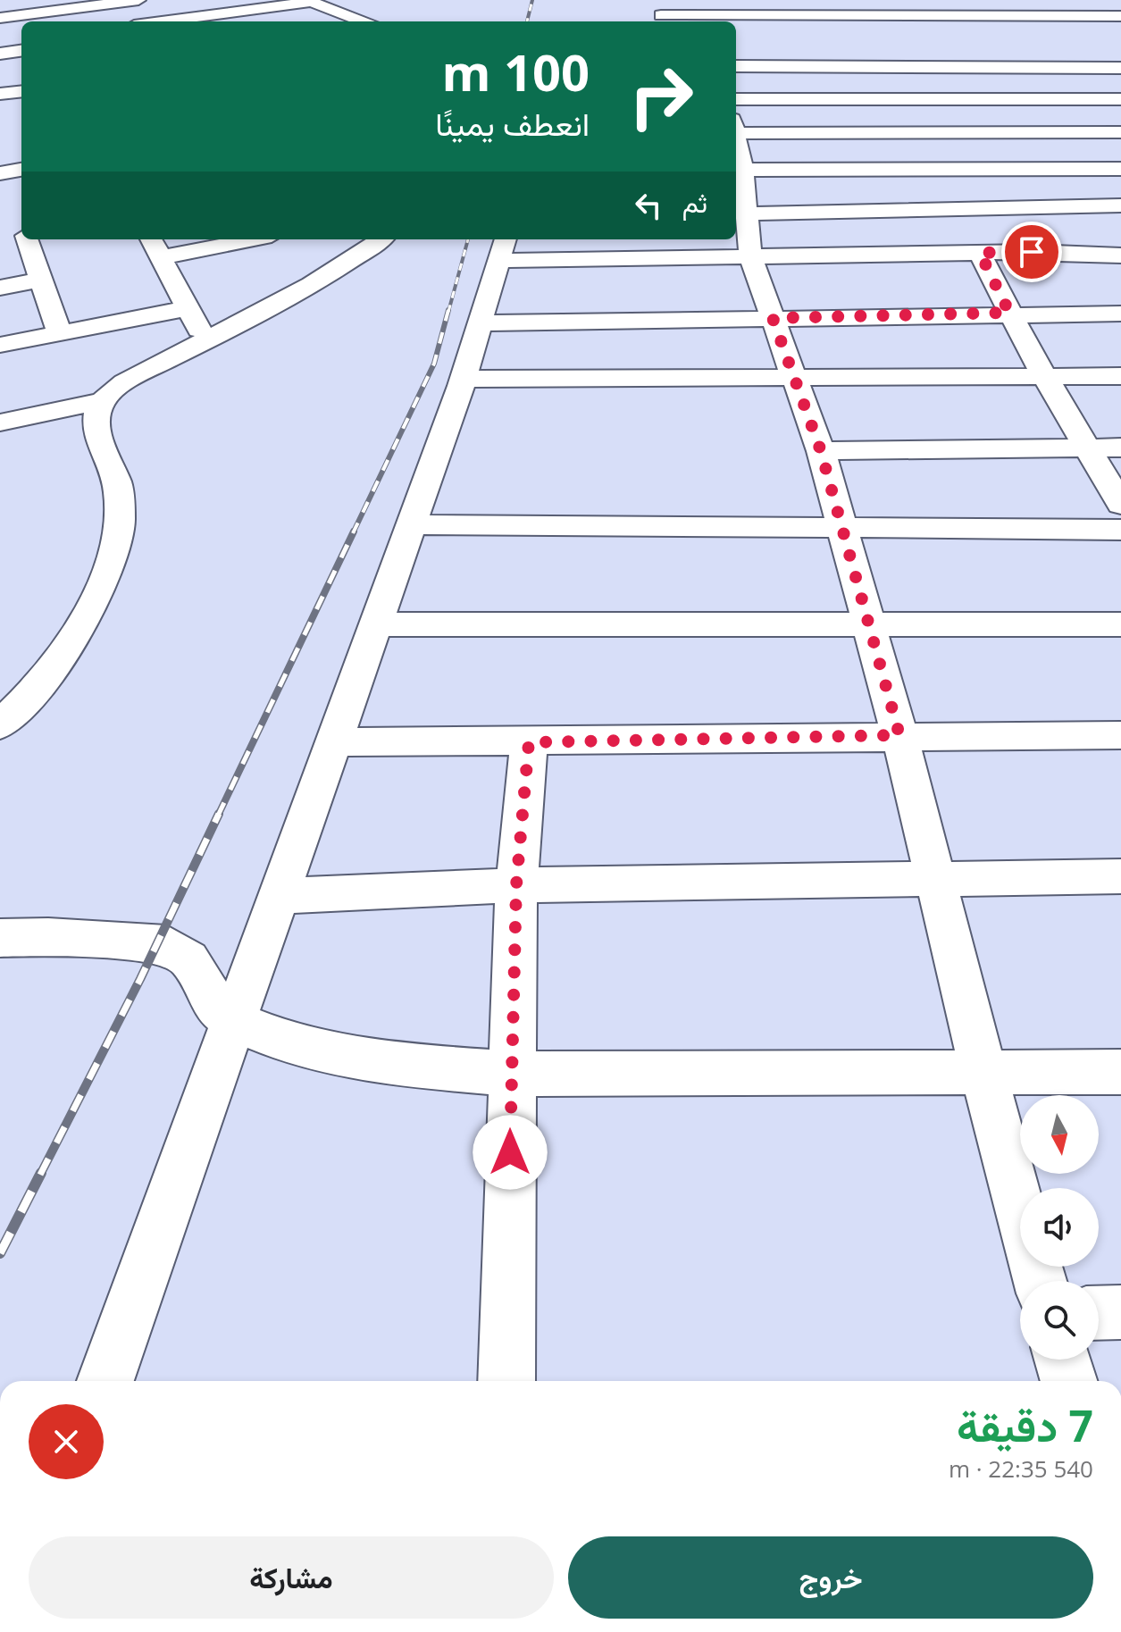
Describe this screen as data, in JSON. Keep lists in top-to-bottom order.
{
  "north": "bottom",
  "page": {
    "turn": ["100 m", "انعطف يمينًا"],
    "then": "ثم",
    "heading": ["7 دقيقة", "540 m · 22:35"],
    "buttons": ["خروج", "مشاركة"]
  }
}
